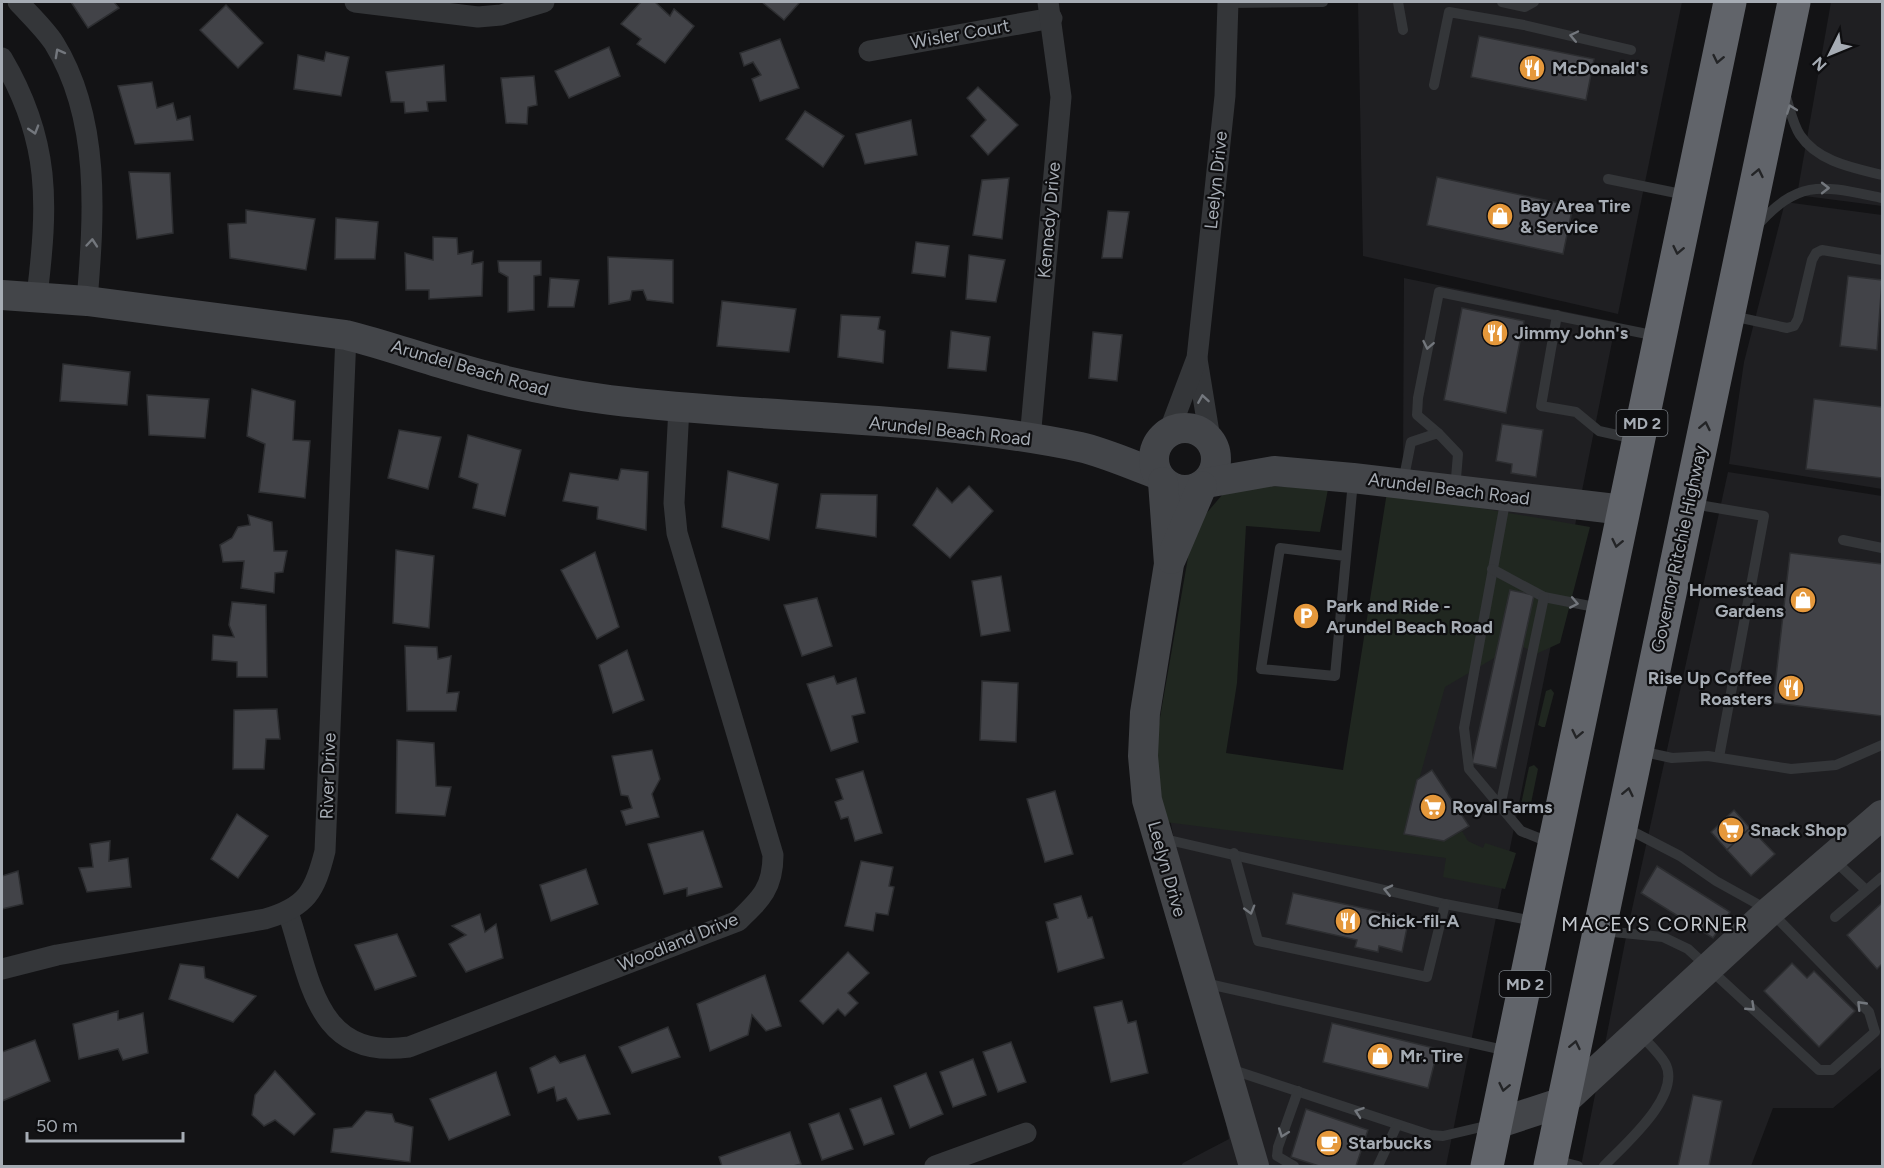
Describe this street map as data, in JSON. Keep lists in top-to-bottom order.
{
  "streets": {
    "highway": ["MD 2", "Governor Ritchie Highway"],
    "street": [
      "Wisler Court",
      "Leelyn Drive",
      "Kennedy Drive",
      "Arundel Beach Road",
      "River Drive",
      "Woodland Drive"
    ]
  },
  "crossings": [
    ["Wisler Court", "Kennedy Drive"],
    ["Leelyn Drive", "Arundel Beach Road"],
    ["Kennedy Drive", "Arundel Beach Road"],
    ["Arundel Beach Road", "MD 2"],
    ["Arundel Beach Road", "River Drive"],
    ["Arundel Beach Road", "Woodland Drive"],
    ["River Drive", "Woodland Drive"]
  ],
  "districts": ["MACEYS CORNER"],
  "places": {
    "restaurant": [
      "McDonald's",
      "Jimmy John's",
      "Rise Up Coffee Roasters",
      "Chick-fil-A"
    ],
    "shop": ["Bay Area Tire & Service", "Homestead Gardens", "Mr. Tire"],
    "parking": ["Park and Ride - Arundel Beach Road"],
    "supermarket": ["Royal Farms", "Snack Shop"],
    "cafe": ["Starbucks"]
  },
  "scale_bar": "50 m",
  "north": "bottom left"
}
